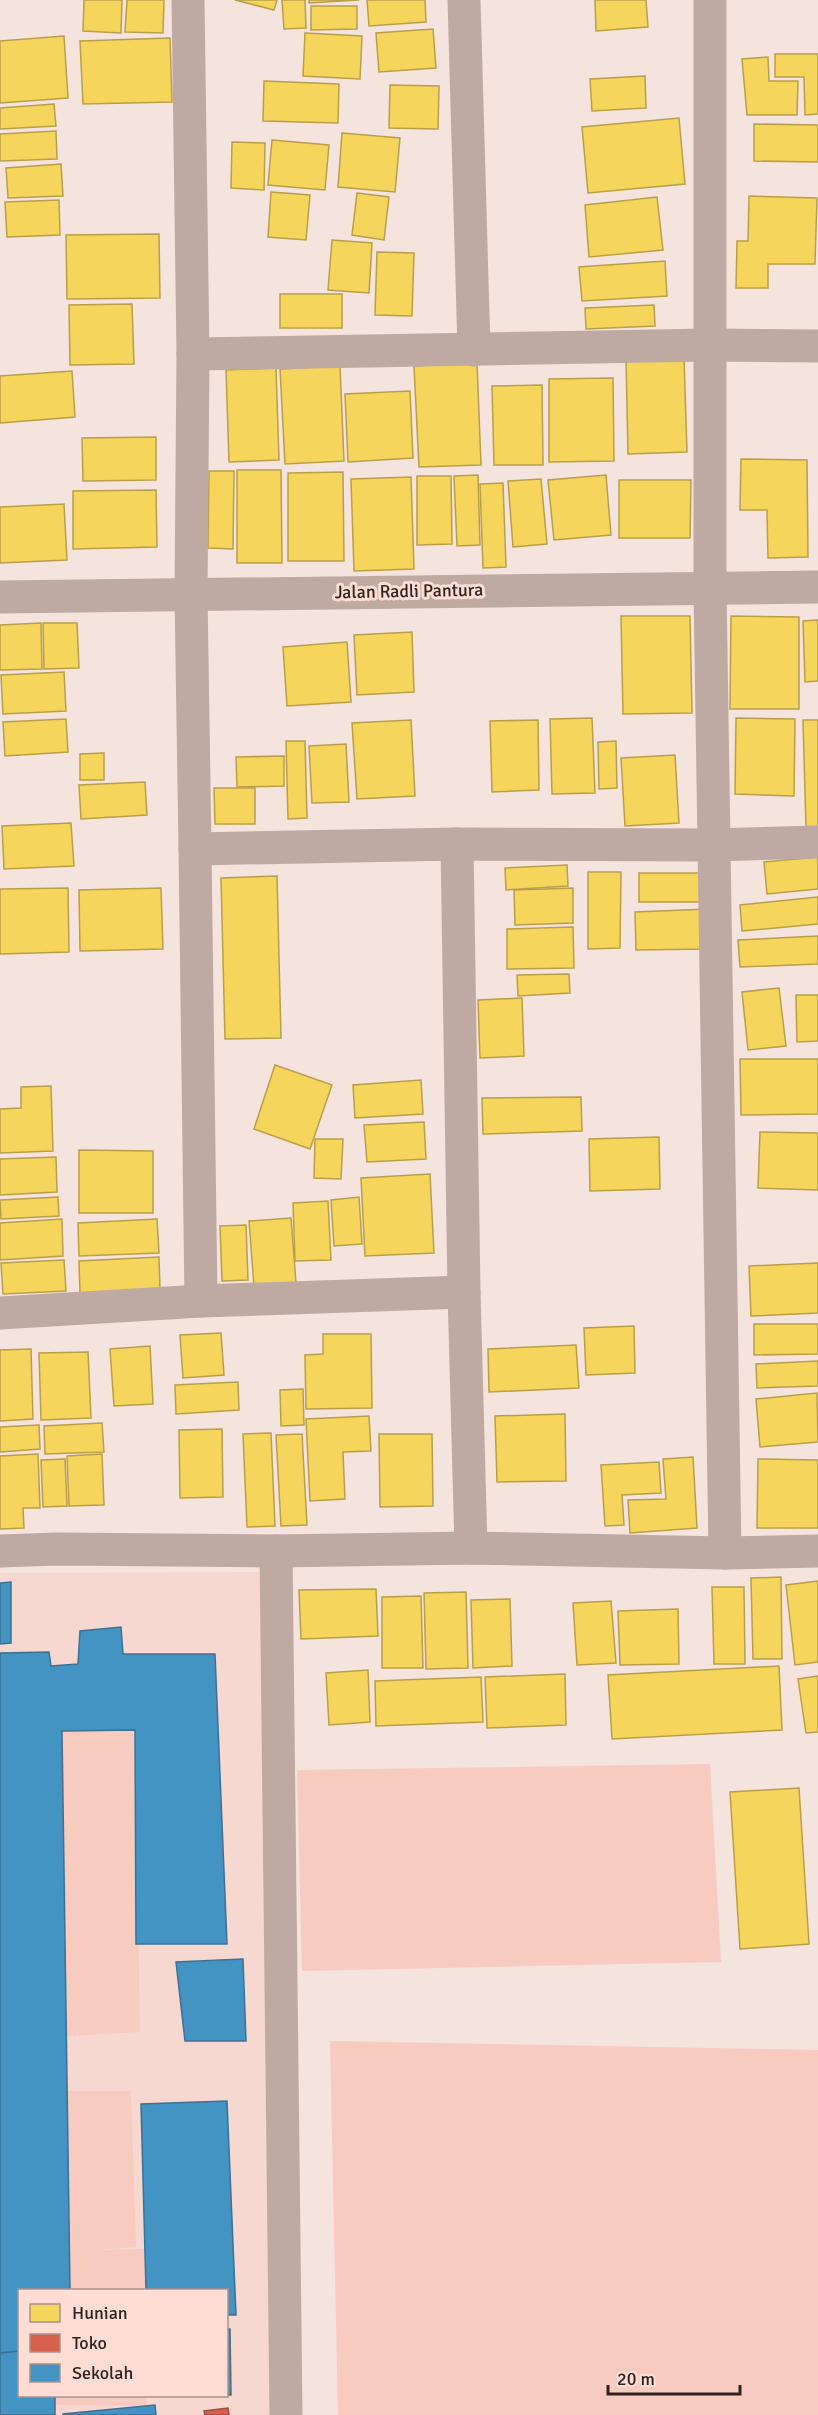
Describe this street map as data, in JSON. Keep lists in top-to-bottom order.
{
  "streets": {
    "street": ["Jalan Radli Pantura"]
  },
  "legend": ["Hunian", "Toko", "Sekolah"],
  "scale_bar": "20 m"
}
